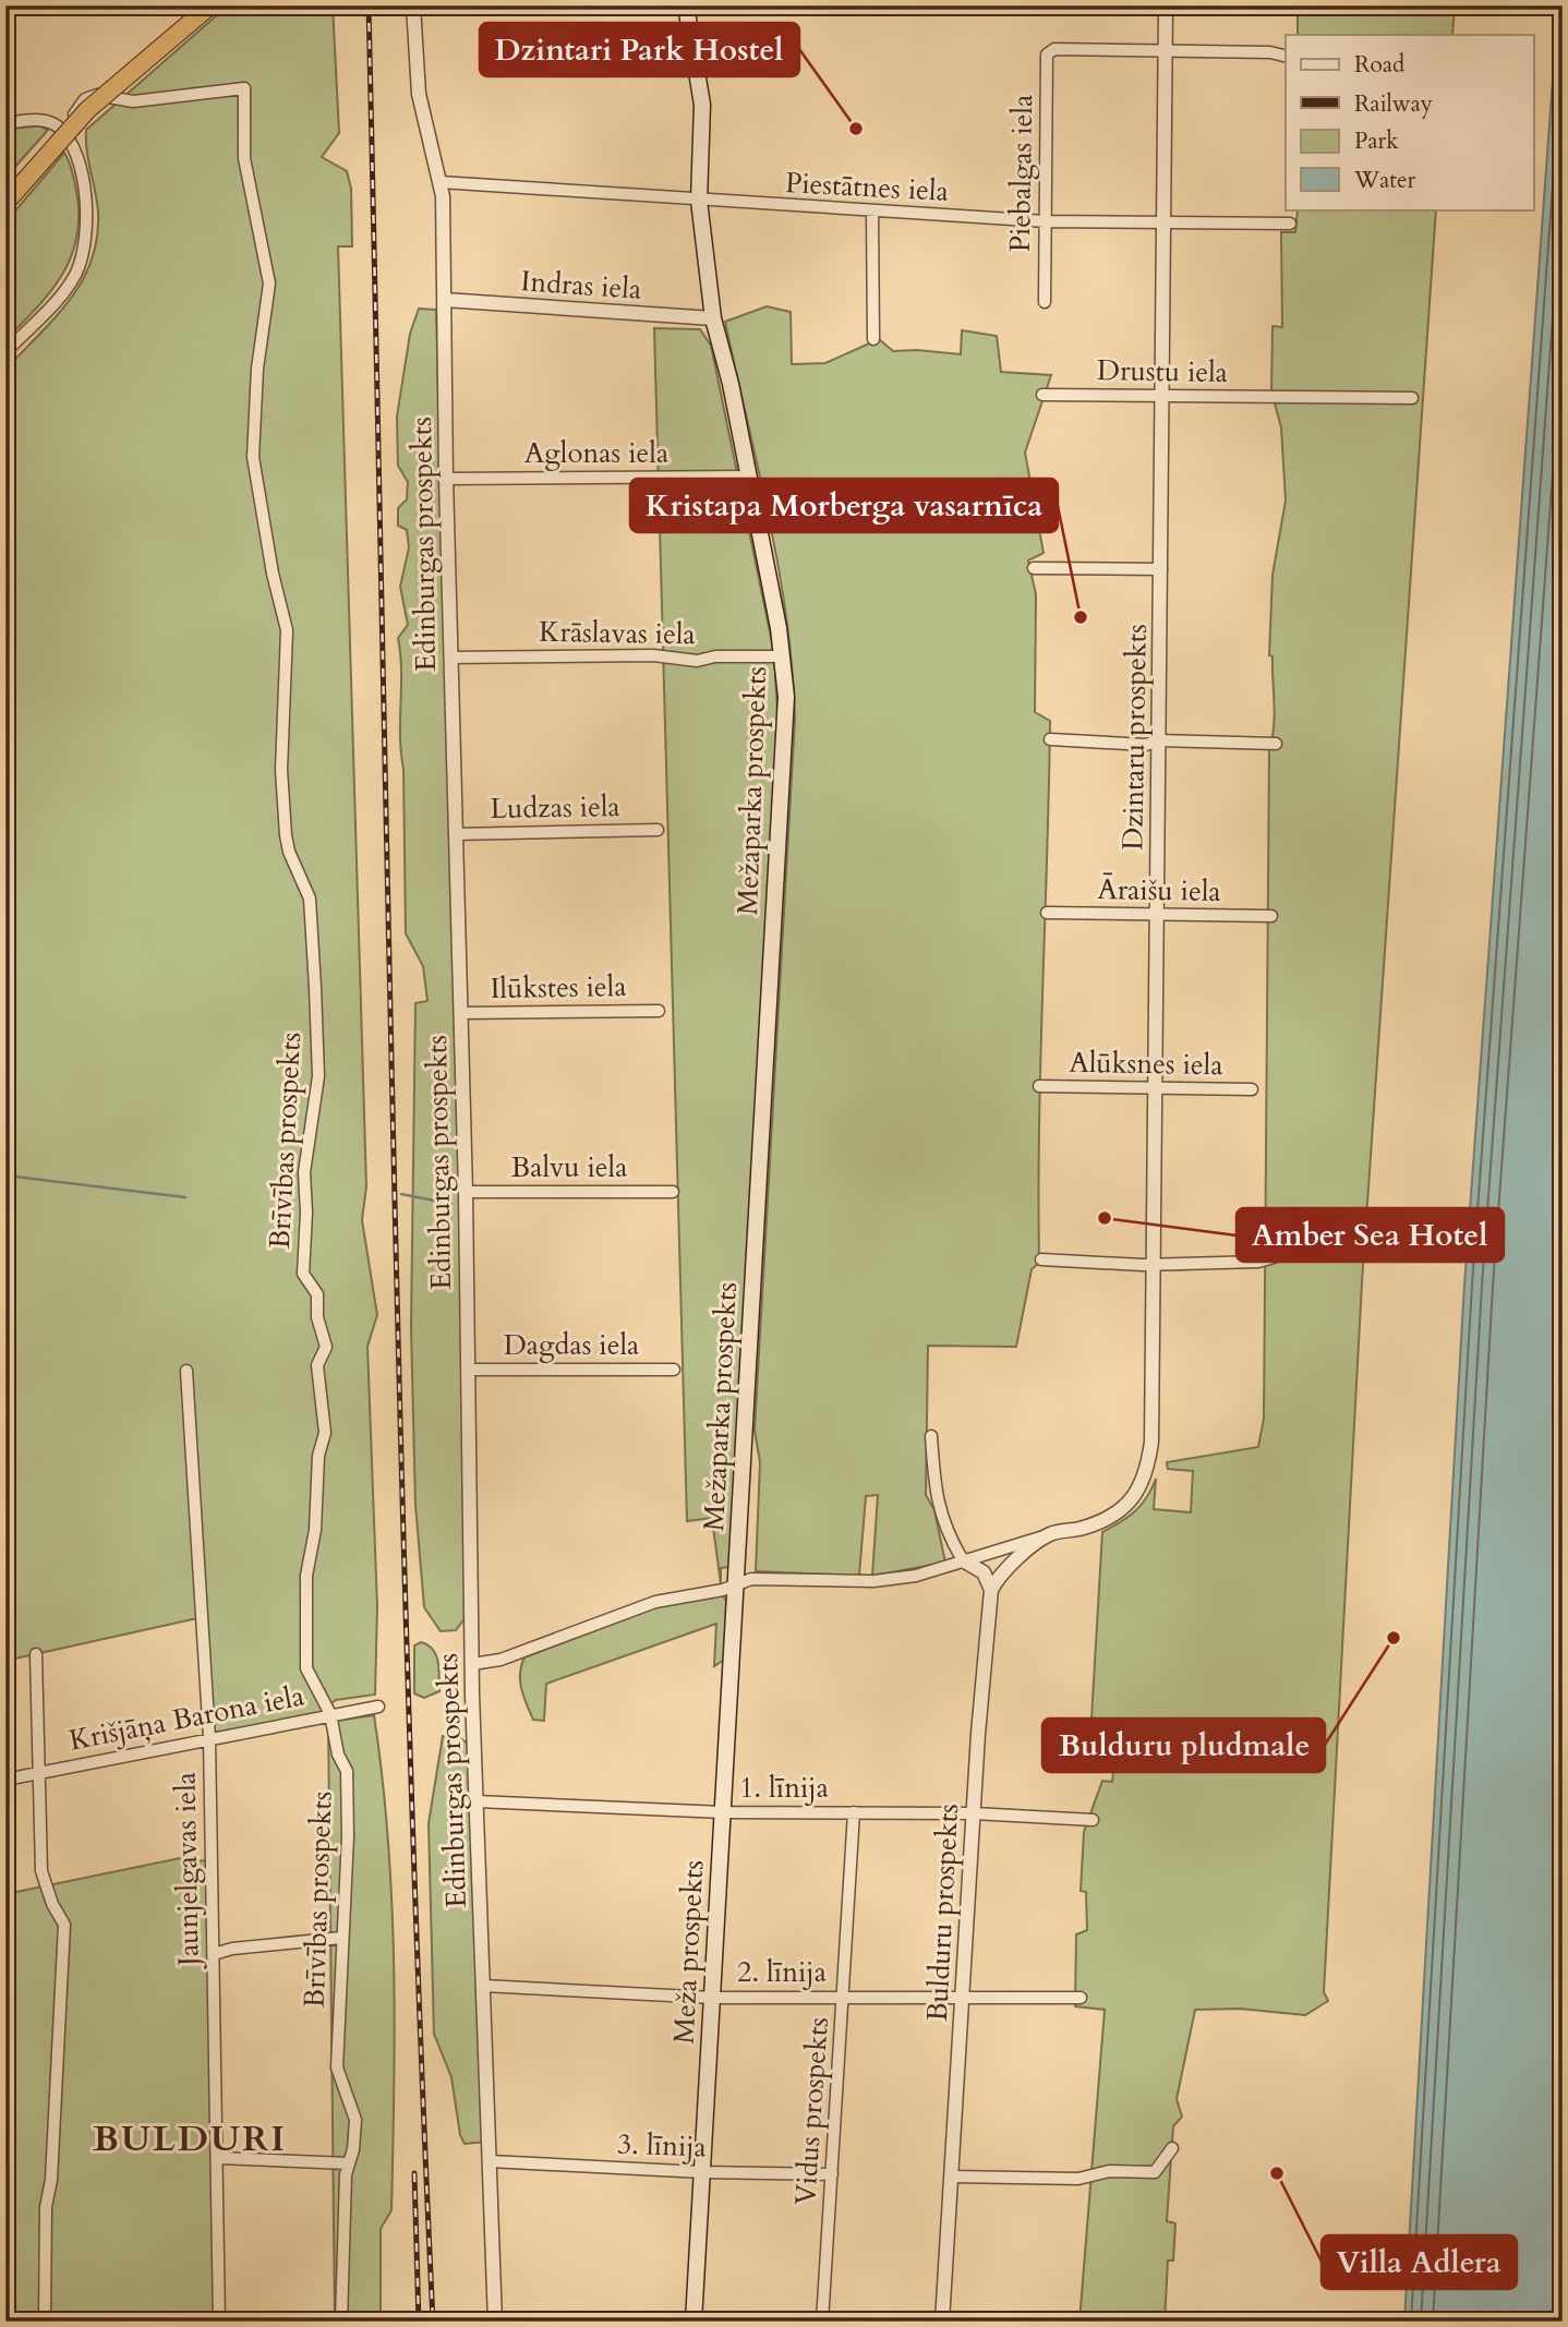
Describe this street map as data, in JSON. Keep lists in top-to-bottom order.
{
  "streets": {
    "main road": ["Mežaparka prospekts", "Meža prospekts"],
    "street": [
      "Piebalgas iela",
      "Piestātnes iela",
      "Indras iela",
      "Drustu iela",
      "Aglonas iela",
      "Edinburgas prospekts",
      "Krāslavas iela",
      "Dzintaru prospekts",
      "Ludzas iela",
      "Āraišu iela",
      "Ilūkstes iela",
      "Alūksnes iela",
      "Brīvības prospekts",
      "Balvu iela",
      "Dagdas iela",
      "Krišjāņa Barona iela",
      "1. līnija",
      "Jaunjelgavas iela",
      "Bulduru prospekts",
      "2. līnija",
      "Vidus prospekts",
      "3. līnija"
    ]
  },
  "crossings": [
    ["Piebalgas iela", "Piestātnes iela"],
    ["Piebalgas iela", "Dzintaru prospekts"],
    ["Piestātnes iela", "Edinburgas prospekts"],
    ["Piestātnes iela", "Dzintaru prospekts"],
    ["Piestātnes iela", "Mežaparka prospekts"],
    ["Indras iela", "Edinburgas prospekts"],
    ["Indras iela", "Mežaparka prospekts"],
    ["Drustu iela", "Dzintaru prospekts"],
    ["Aglonas iela", "Edinburgas prospekts"],
    ["Aglonas iela", "Mežaparka prospekts"],
    ["Edinburgas prospekts", "Krāslavas iela"],
    ["Edinburgas prospekts", "Ludzas iela"],
    ["Edinburgas prospekts", "Ilūkstes iela"],
    ["Edinburgas prospekts", "Balvu iela"],
    ["Edinburgas prospekts", "Dagdas iela"],
    ["Edinburgas prospekts", "1. līnija"],
    ["Edinburgas prospekts", "2. līnija"],
    ["Edinburgas prospekts", "3. līnija"],
    ["Krāslavas iela", "Mežaparka prospekts"],
    ["Dzintaru prospekts", "Āraišu iela"],
    ["Dzintaru prospekts", "Alūksnes iela"],
    ["Mežaparka prospekts", "Meža prospekts"],
    ["Brīvības prospekts", "Krišjāņa Barona iela"],
    ["Krišjāņa Barona iela", "Jaunjelgavas iela"],
    ["1. līnija", "Bulduru prospekts"],
    ["1. līnija", "Meža prospekts"],
    ["1. līnija", "Vidus prospekts"],
    ["Bulduru prospekts", "2. līnija"],
    ["Meža prospekts", "2. līnija"],
    ["Meža prospekts", "3. līnija"],
    ["2. līnija", "Vidus prospekts"],
    ["Vidus prospekts", "3. līnija"]
  ],
  "districts": ["BULDURI"],
  "places": [
    "Dzintari Park Hostel",
    "Kristapa Morberga vasarnīca",
    "Amber Sea Hotel",
    "Bulduru pludmale",
    "Villa Adlera"
  ],
  "legend": [
    "Road",
    "Railway",
    "Park",
    "Water"
  ]
}
